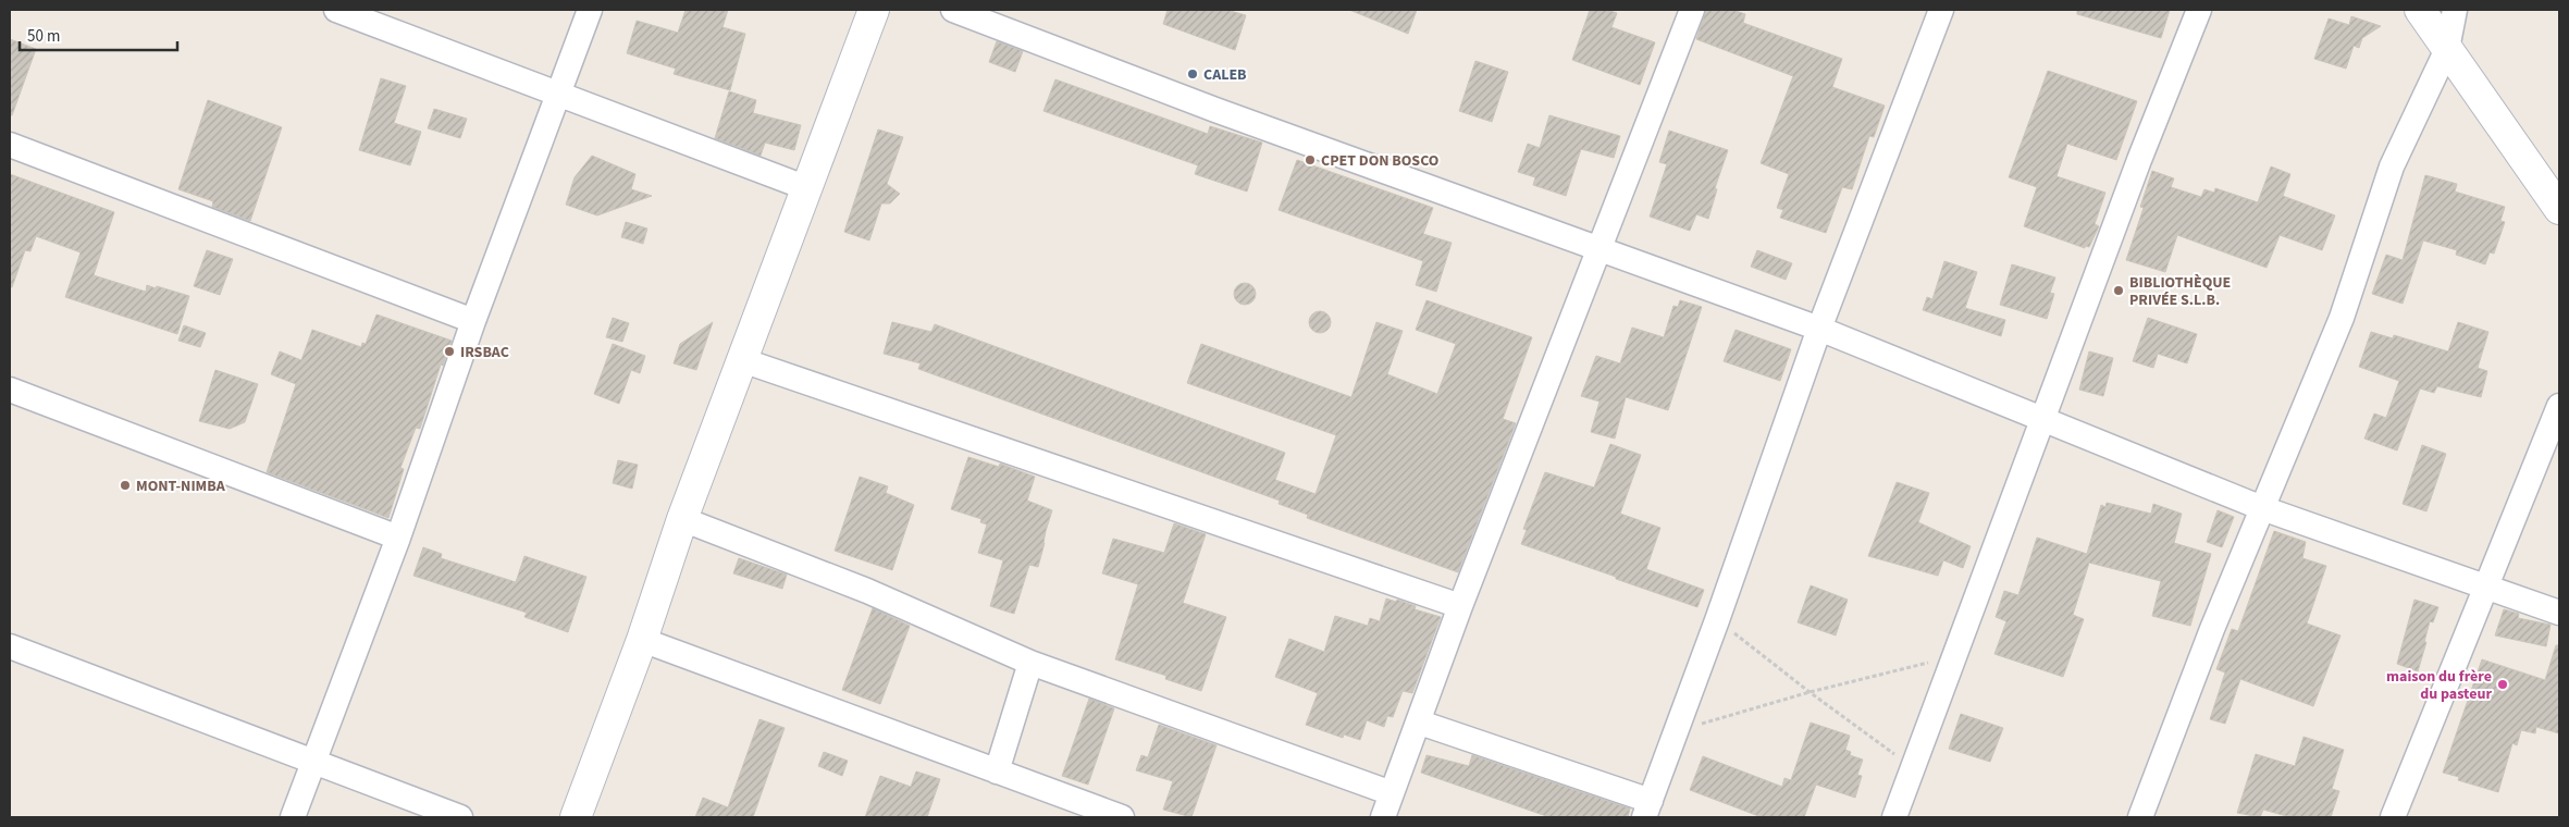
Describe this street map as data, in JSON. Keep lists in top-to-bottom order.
{
  "places": [
    "CALEB",
    "CPET DON BOSCO",
    "BIBLIOTHÈQUE PRIVÉE S.L.B.",
    "IRSBAC",
    "MONT-NIMBA",
    "maison du frère du pasteur"
  ],
  "scale_bar": "50 m"
}
